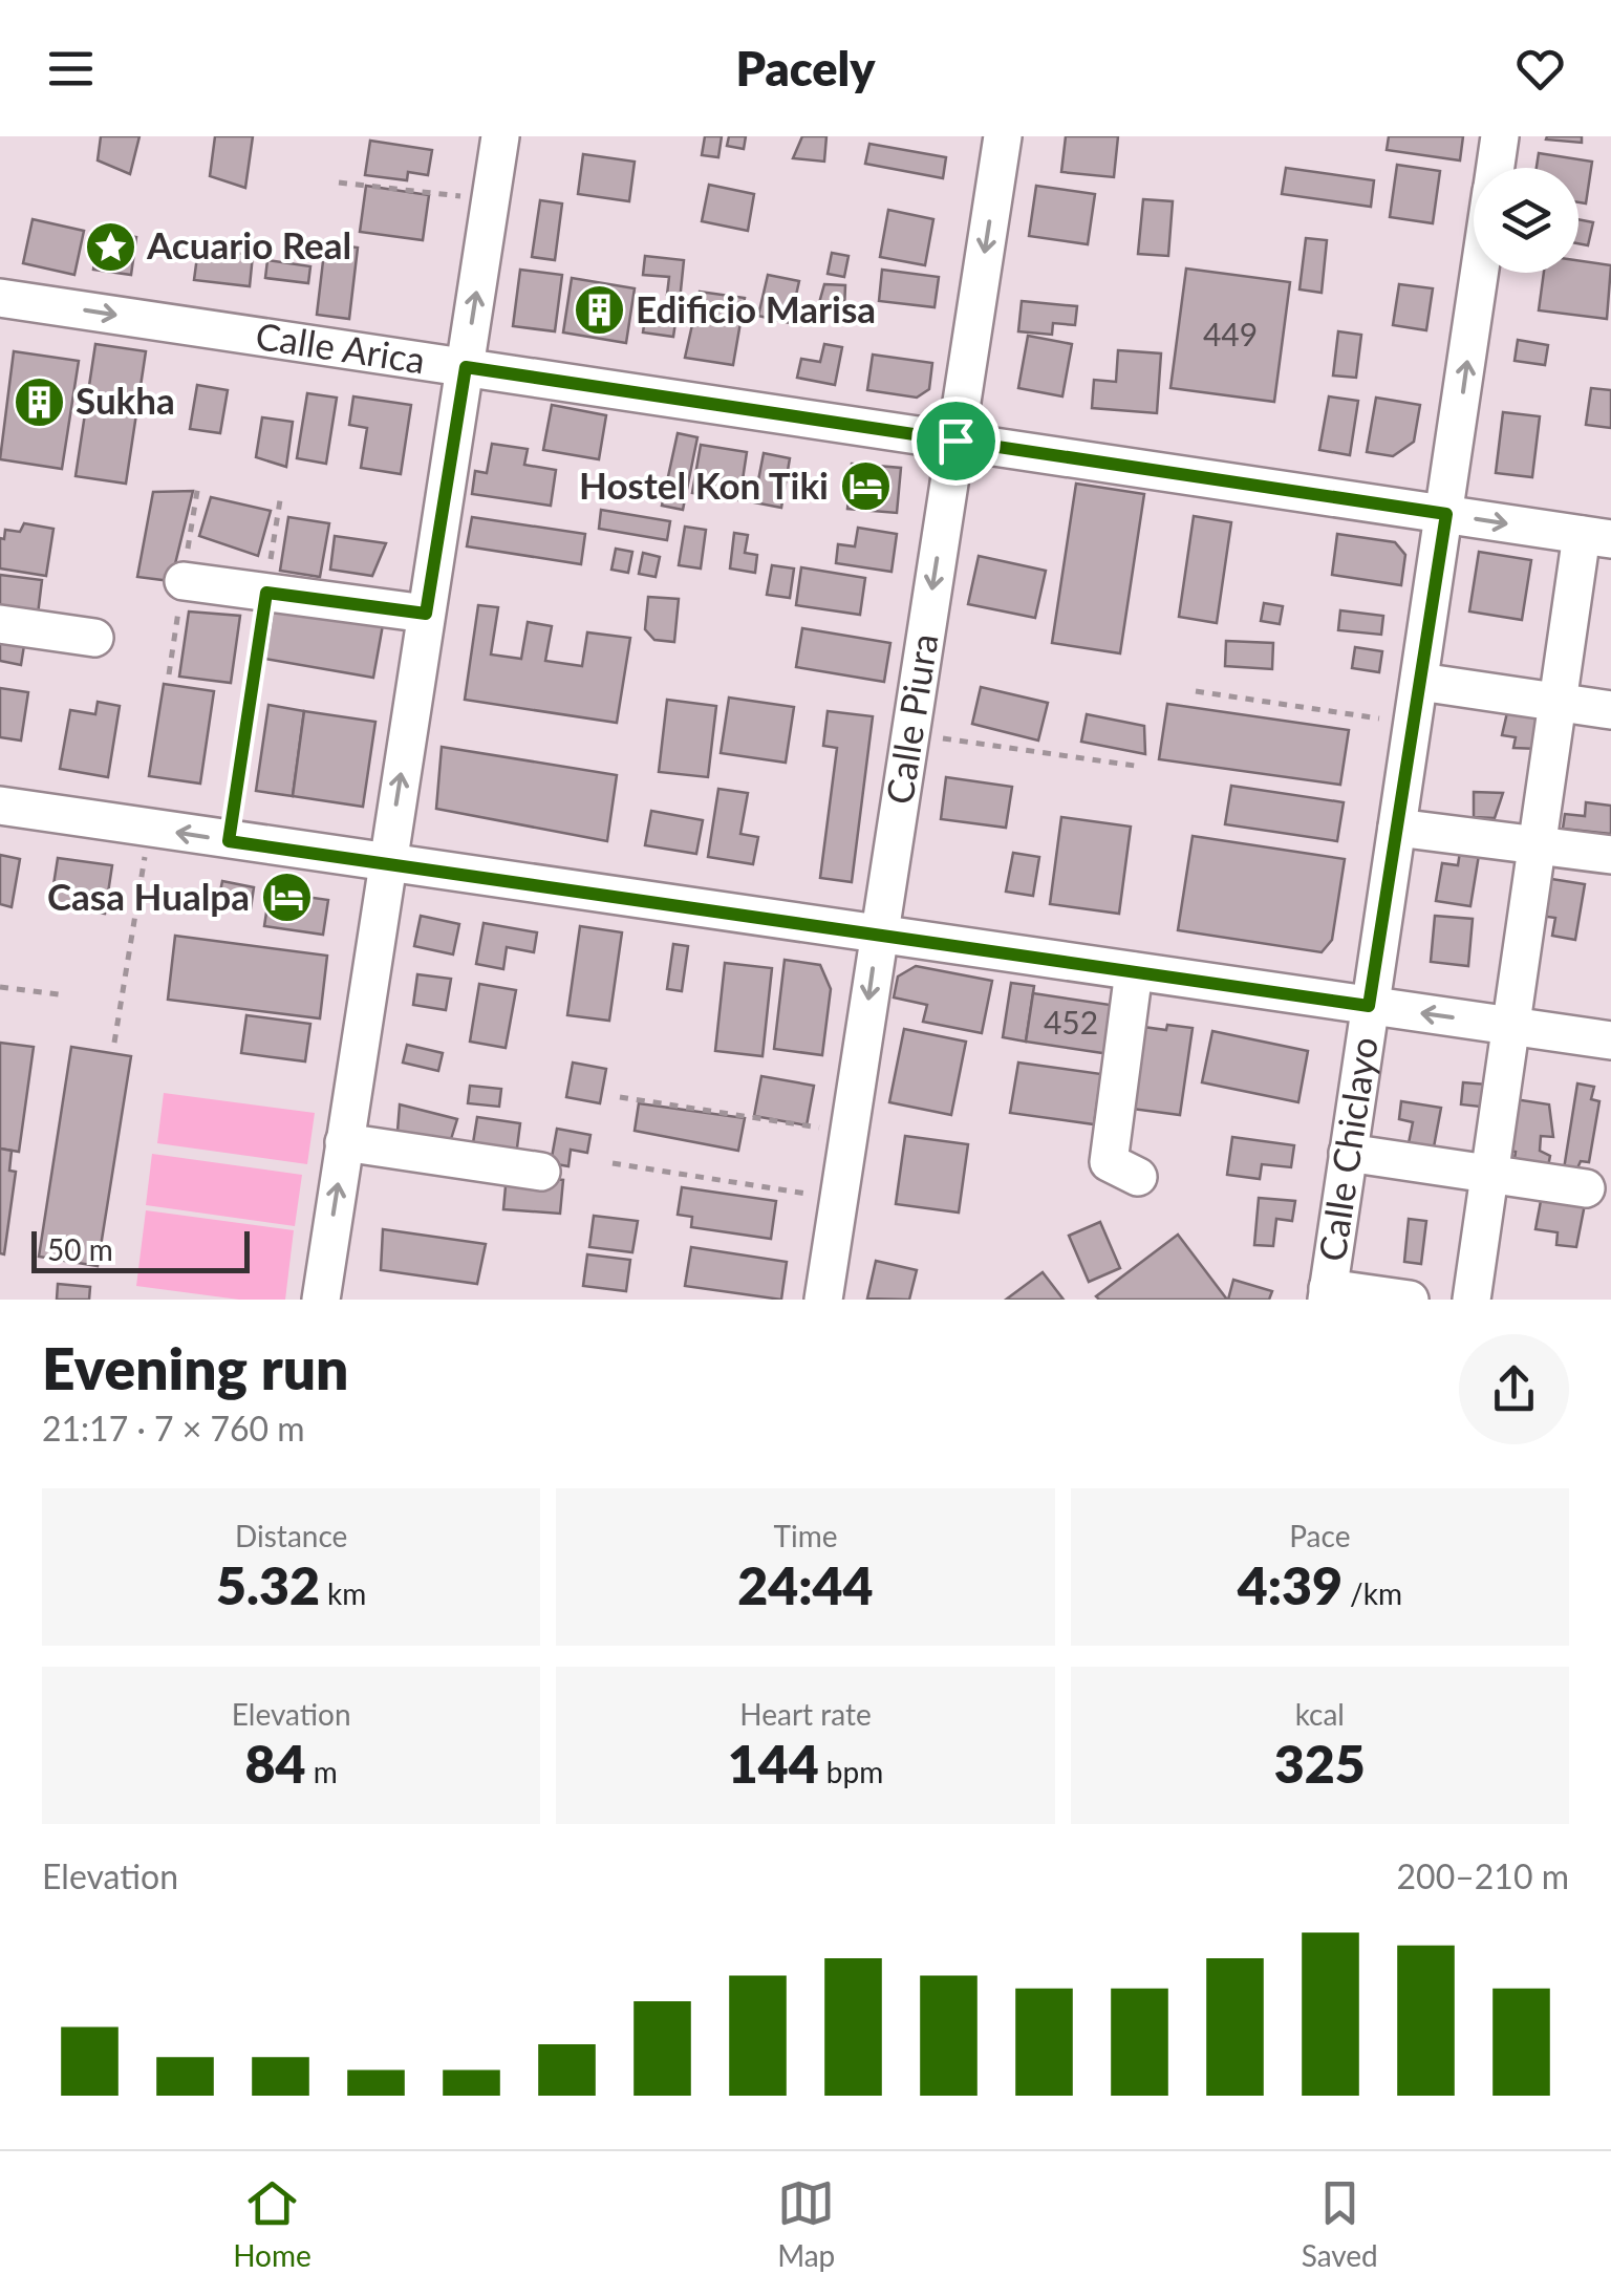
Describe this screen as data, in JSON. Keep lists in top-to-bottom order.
{
  "streets": {
    "street": ["Calle Arica", "Calle Piura", "Calle Chiclayo"]
  },
  "crossings": [
    ["Calle Arica", "Calle Piura"],
    ["Calle Arica", "Calle Chiclayo"]
  ],
  "one_way": ["Calle Piura"],
  "places": {
    "place": ["Acuario Real"],
    "building": ["Edificio Marisa", "Sukha"],
    "hotel": ["Hostel Kon Tiki", "Casa Hualpa"]
  },
  "house_numbers": ["449", "452"],
  "scale_bar": "50 m",
  "page": {
    "header": "Pacely",
    "scale": "50 m",
    "heading": ["Evening run", "21:17 · 7 × 760 m"],
    "stats": [
      ["Distance", "5.32 km"],
      ["Time", "24:44"],
      ["Pace", "4:39 /km"],
      ["Elevation", "84 m"],
      ["Heart rate", "144 bpm"],
      ["kcal", "325"]
    ],
    "chart": ["Elevation", "200–210 m"],
    "tabs": ["Home", "Map", "Saved"]
  }
}
